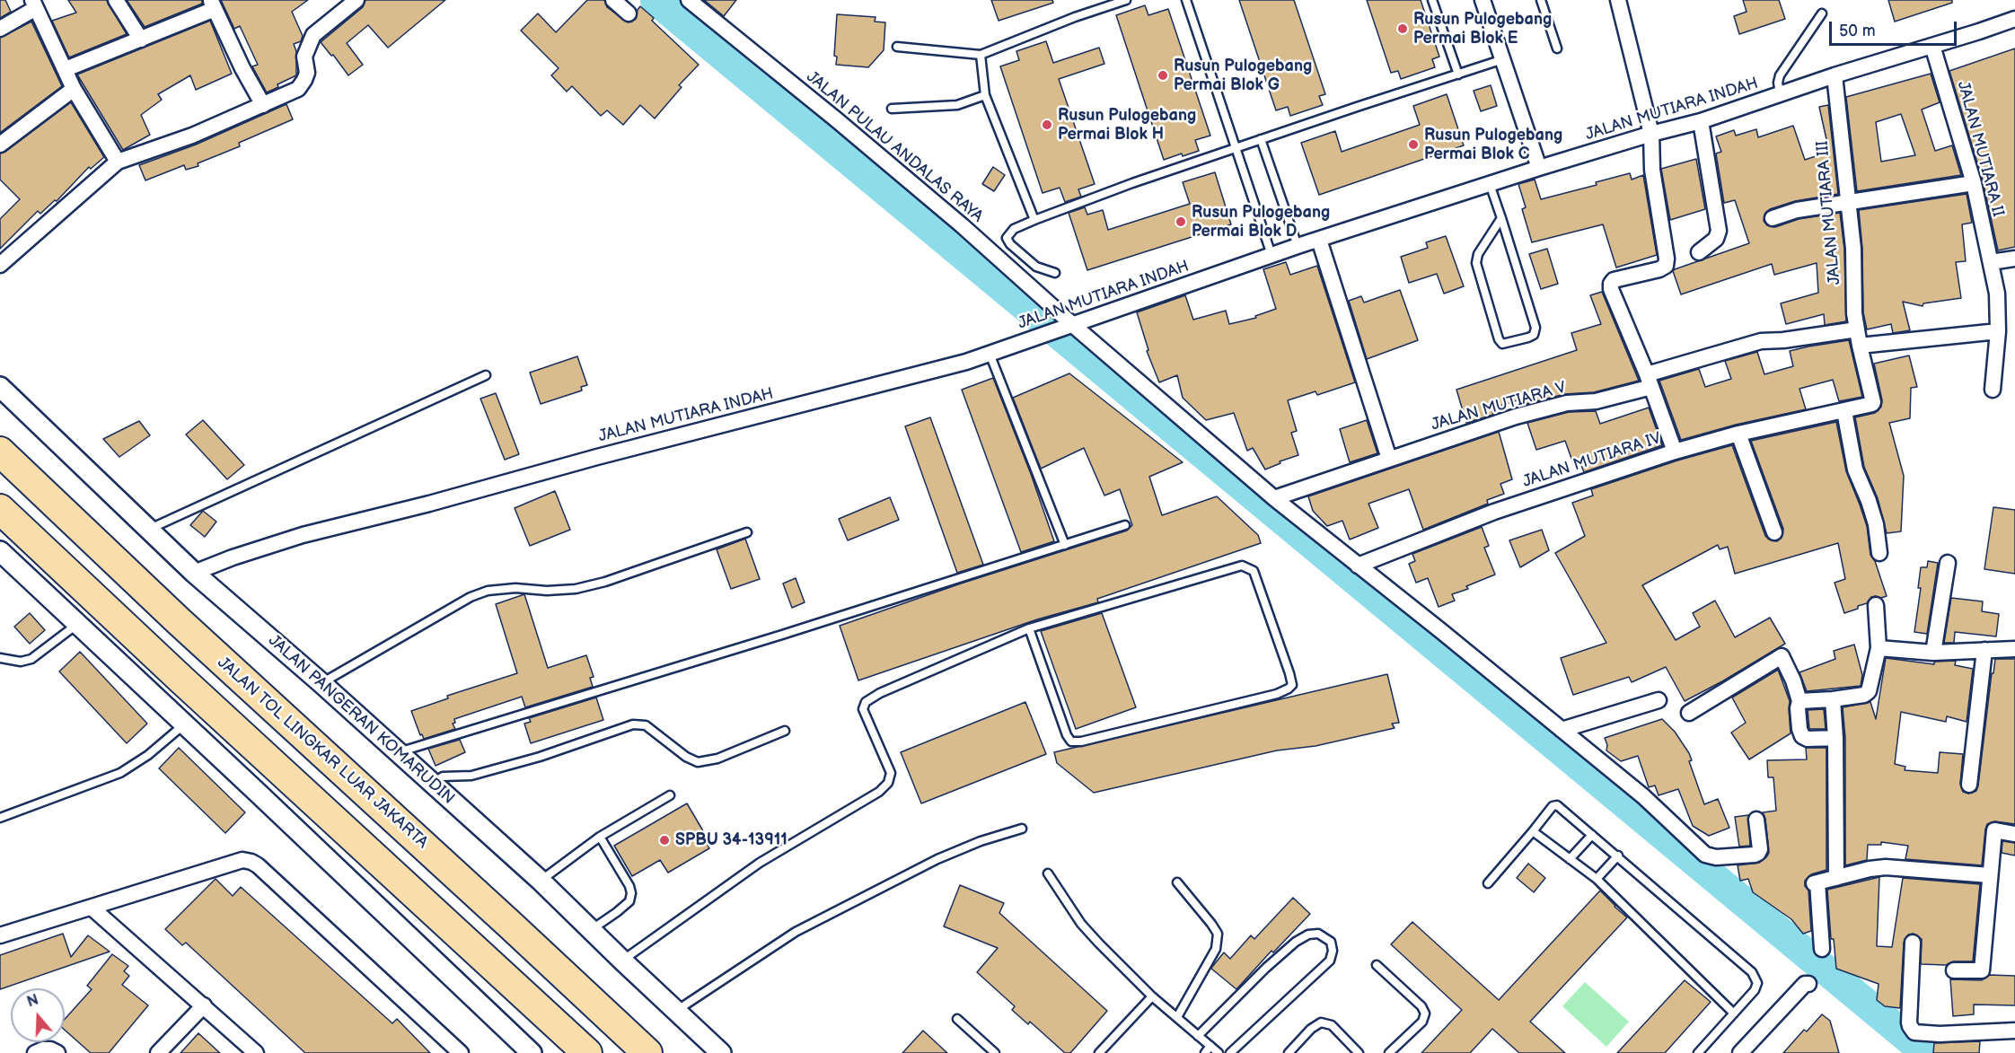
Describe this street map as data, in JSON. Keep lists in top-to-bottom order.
{
  "streets": {
    "highway": ["JALAN TOL LINGKAR LUAR JAKARTA"],
    "street": [
      "JALAN MUTIARA INDAH",
      "JALAN PULAU ANDALAS RAYA",
      "JALAN MUTIARA II",
      "JALAN MUTIARA III",
      "JALAN MUTIARA V",
      "JALAN MUTIARA IV",
      "JALAN PANGERAN KOMARUDIN"
    ]
  },
  "crossings": [
    ["JALAN MUTIARA INDAH", "JALAN PULAU ANDALAS RAYA"],
    ["JALAN MUTIARA INDAH", "JALAN MUTIARA II"],
    ["JALAN MUTIARA INDAH", "JALAN MUTIARA III"],
    ["JALAN MUTIARA INDAH", "JALAN PANGERAN KOMARUDIN"],
    ["JALAN PULAU ANDALAS RAYA", "JALAN MUTIARA V"],
    ["JALAN PULAU ANDALAS RAYA", "JALAN MUTIARA IV"],
    ["JALAN MUTIARA III", "JALAN MUTIARA V"],
    ["JALAN MUTIARA III", "JALAN MUTIARA IV"]
  ],
  "places": [
    "Rusun Pulogebang Permai Blok E",
    "Rusun Pulogebang Permai Blok G",
    "Rusun Pulogebang Permai Blok H",
    "Rusun Pulogebang Permai Blok C",
    "Rusun Pulogebang Permai Blok D",
    "SPBU 34-13911"
  ],
  "scale_bar": "50 m",
  "north": "top"
}
